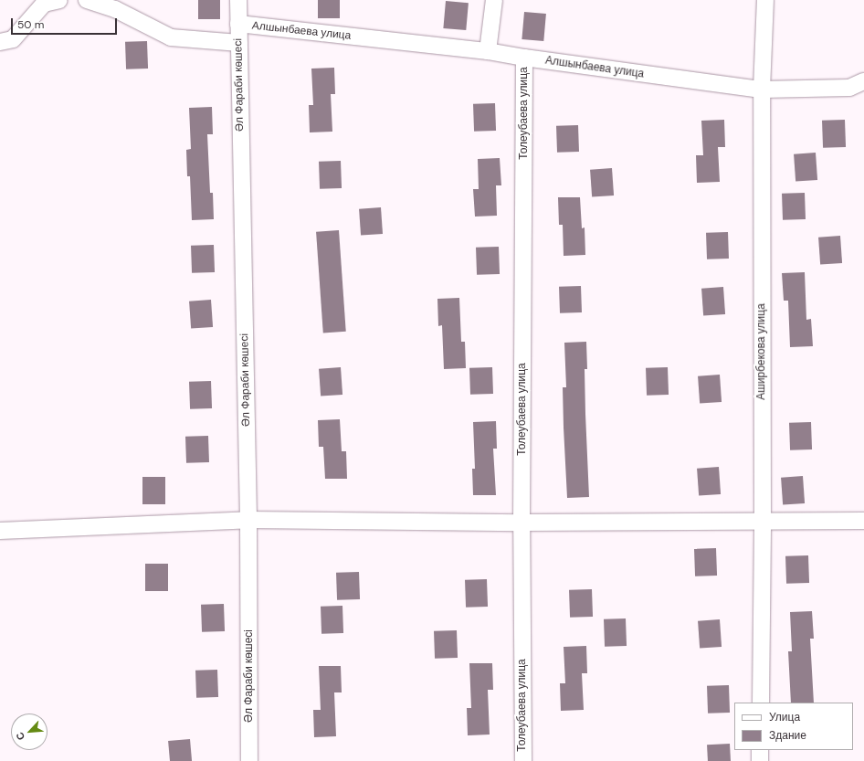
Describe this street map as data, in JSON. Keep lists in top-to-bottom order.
{
  "streets": {
    "street": [
      "Алшынбаева улица",
      "Әл Фараби көшесі",
      "Толеубаева улица",
      "Аширбекова улица"
    ]
  },
  "crossings": [
    ["Алшынбаева улица", "Әл Фараби көшесі"],
    ["Алшынбаева улица", "Толеубаева улица"],
    ["Алшынбаева улица", "Аширбекова улица"]
  ],
  "legend": ["Улица", "Здание"],
  "scale_bar": "50 m",
  "north": "bottom left"
}
